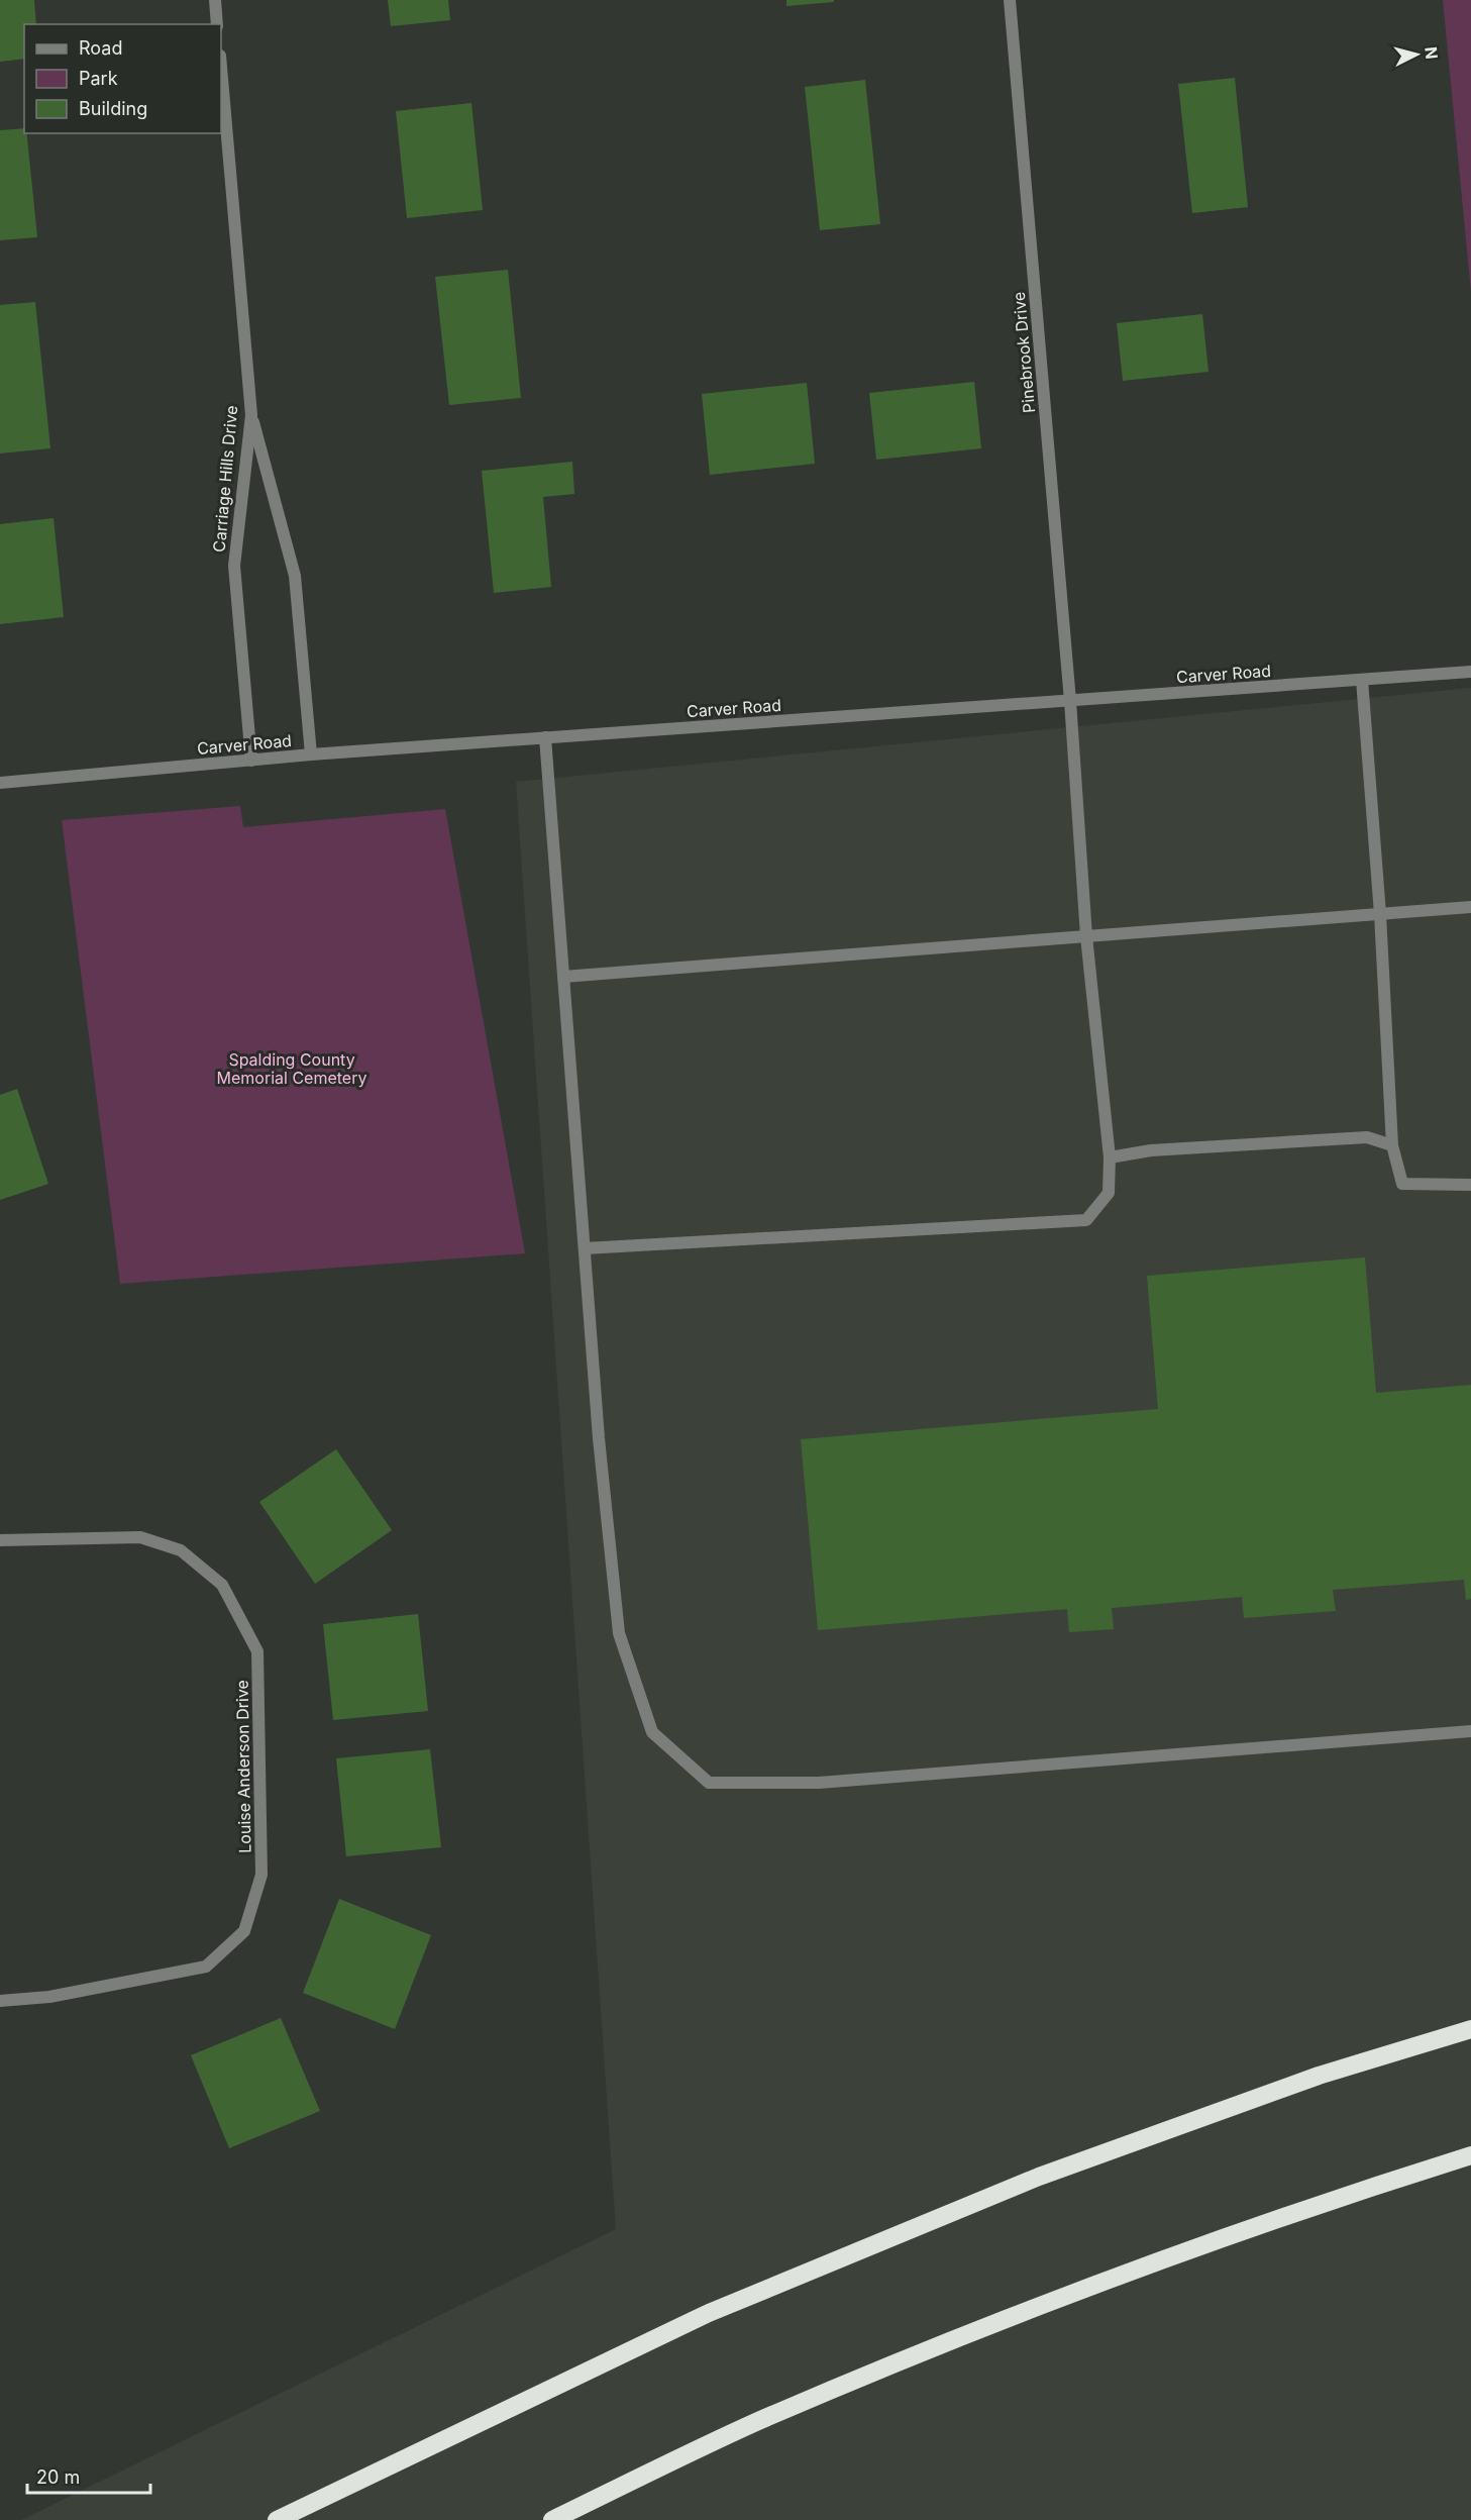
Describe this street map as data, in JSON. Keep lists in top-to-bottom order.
{
  "streets": {
    "street": [
      "Pinebrook Drive",
      "Carriage Hills Drive",
      "Carver Road",
      "Louise Anderson Drive"
    ]
  },
  "crossings": [
    ["Pinebrook Drive", "Carver Road"],
    ["Carriage Hills Drive", "Carver Road"]
  ],
  "parks": ["Spalding County Memorial Cemetery"],
  "legend": ["Road", "Park", "Building"],
  "scale_bar": "20 m",
  "north": "right"
}
